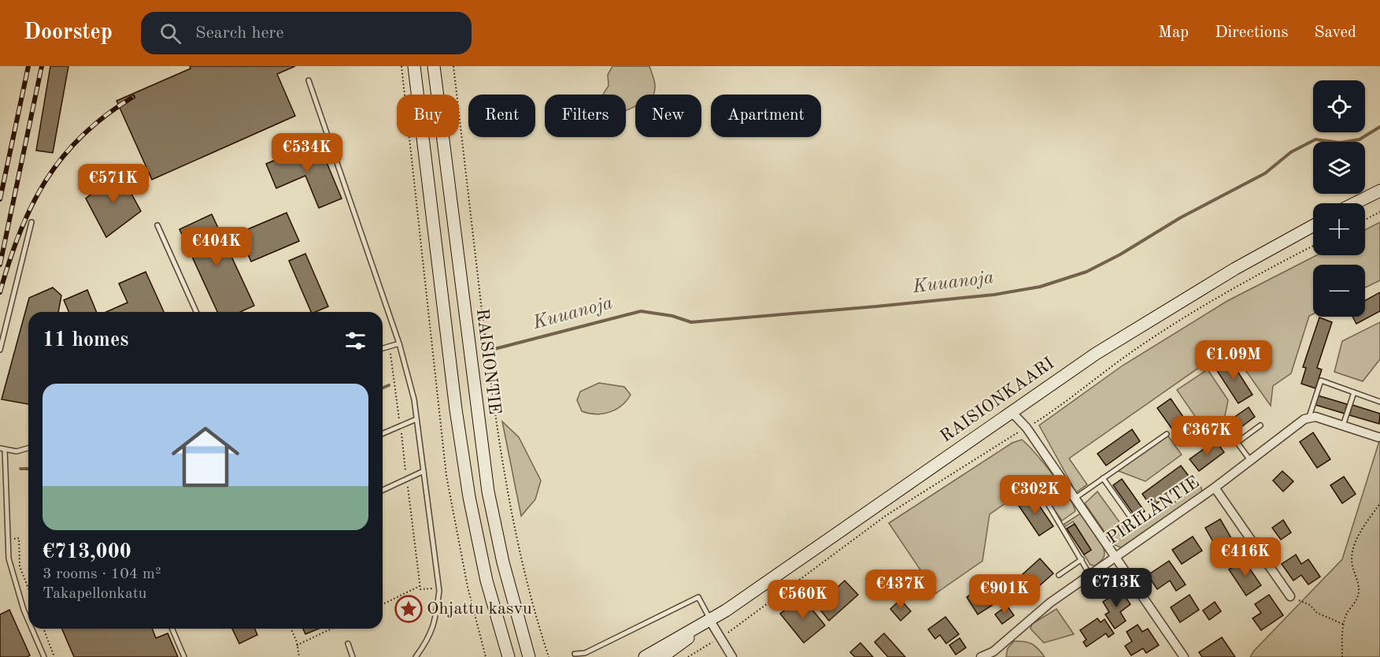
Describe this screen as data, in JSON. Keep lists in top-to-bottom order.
{
  "streets": {
    "main road": ["RAISIONTIE", "RAISIONKAARI"],
    "street": ["PIRILÄNTIE"]
  },
  "water": ["Kuuanoja"],
  "places": {
    "place": ["Ohjattu kasvu"]
  },
  "page": {
    "header": "Doorstep",
    "search": "Search here",
    "nav": ["Map", "Directions", "Saved"],
    "map_buttons": ["+", "−"],
    "chip": [
      "Buy",
      "Rent",
      "Filters",
      "New",
      "Apartment"
    ],
    "price": [
      "€534K",
      "€571K",
      "€404K",
      "€1.09M",
      "€367K",
      "€302K",
      "€416K",
      "€713K",
      "€437K",
      "€901K",
      "€560K"
    ],
    "heading": "11 homes",
    "list": [
      {
        "name": "€713,000",
        "note": "3 rooms · 104 m² · Takapellonkatu"
      }
    ]
  }
}
